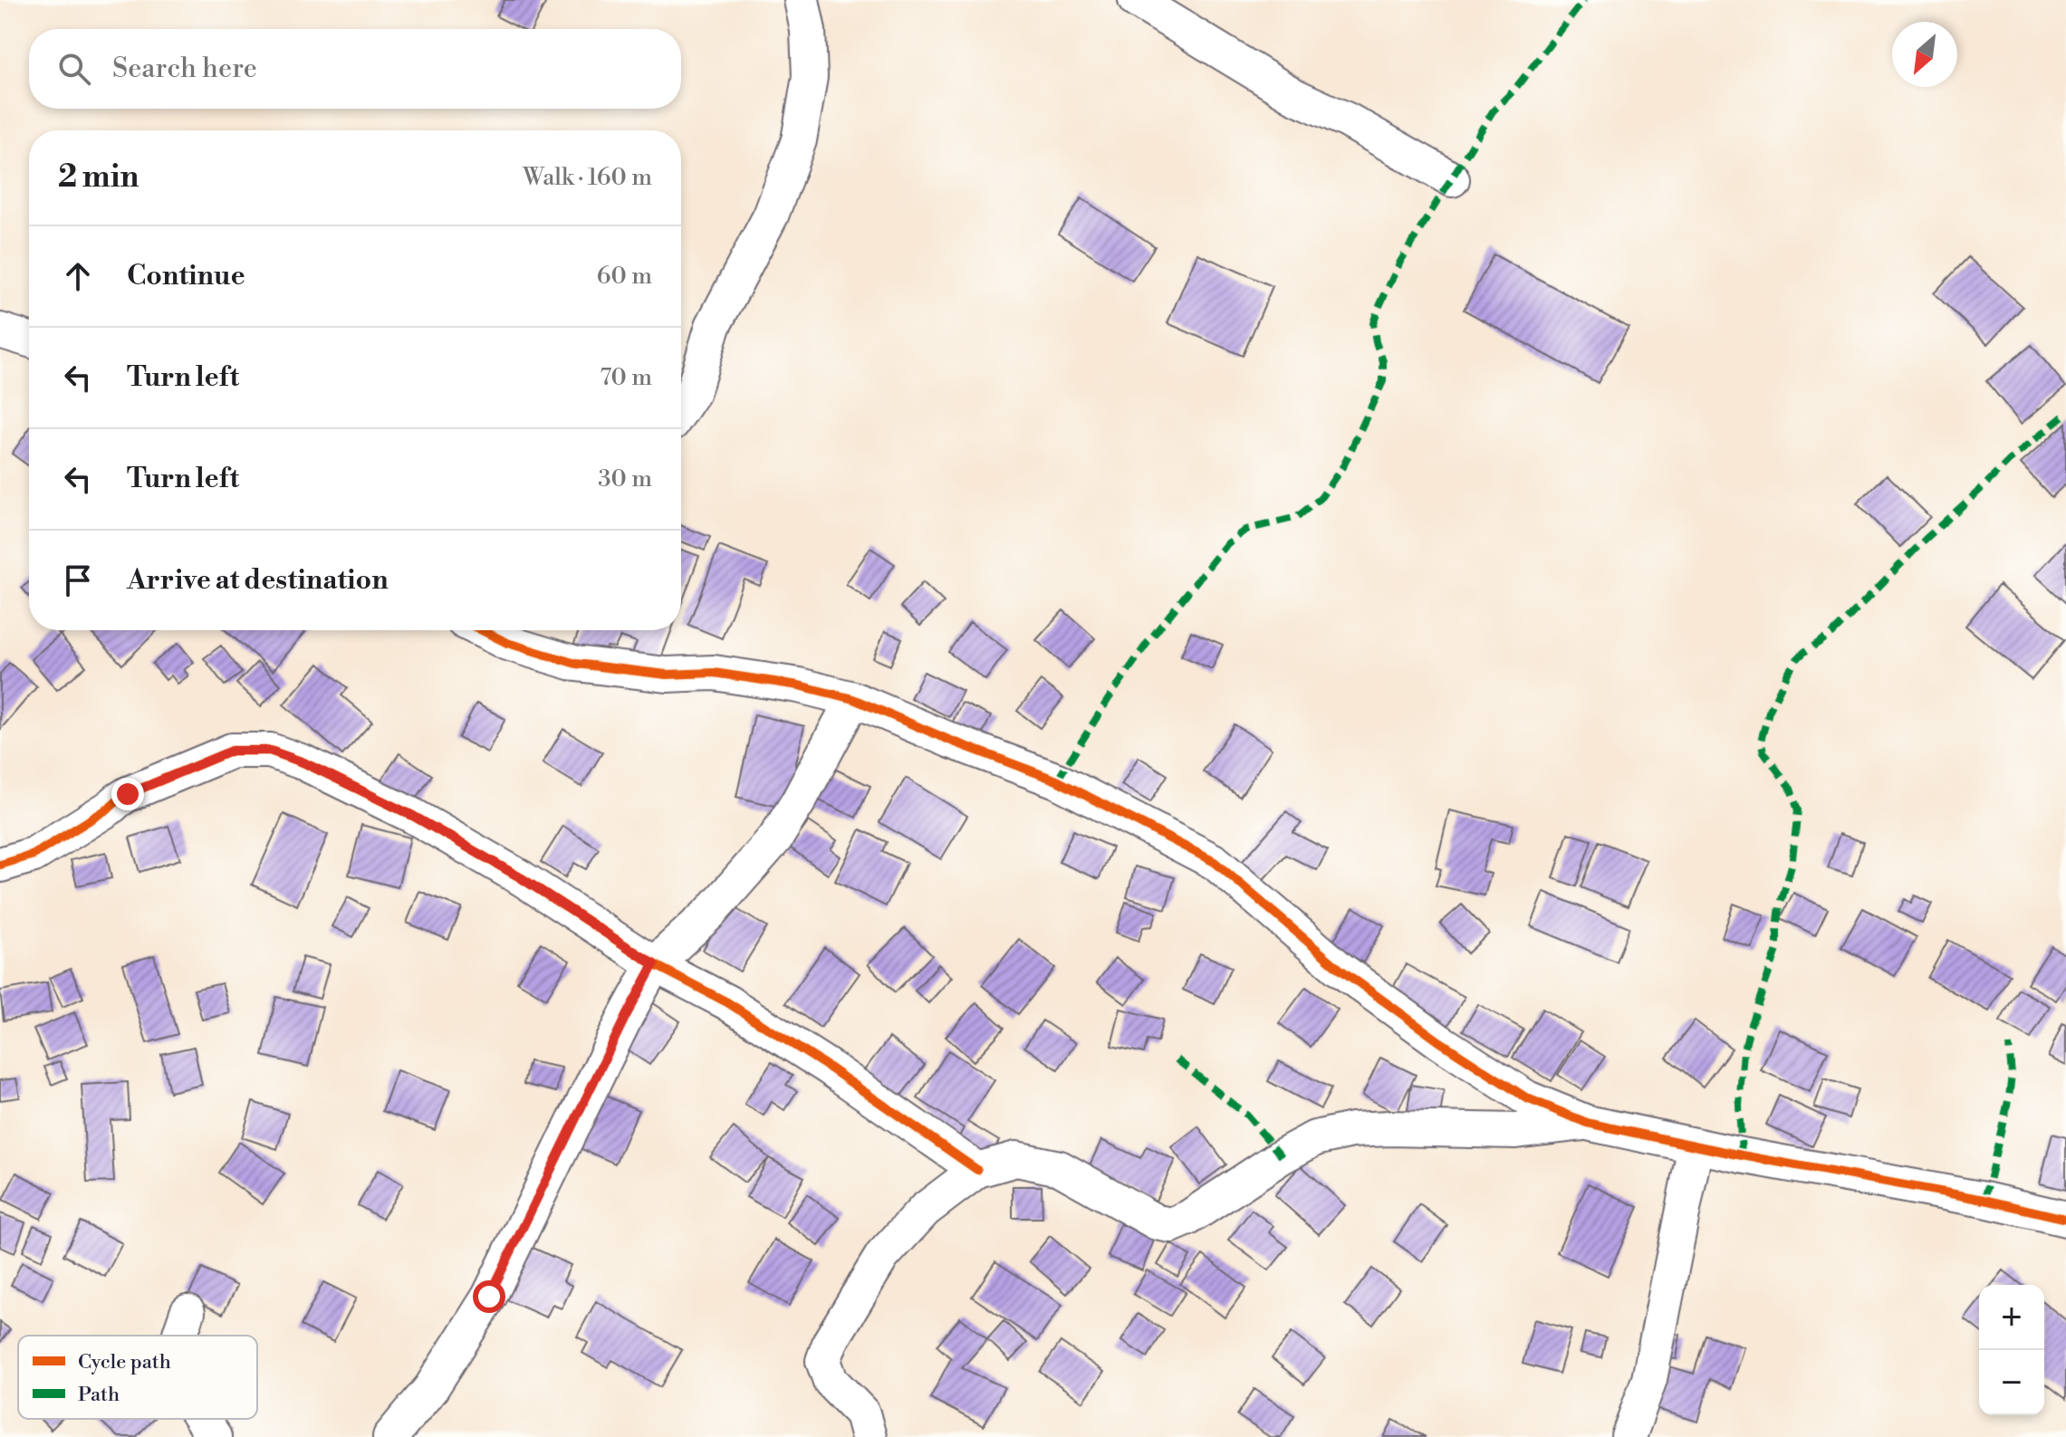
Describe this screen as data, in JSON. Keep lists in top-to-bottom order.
{
  "legend": ["Cycle path", "Path"],
  "north": "bottom left",
  "page": {
    "search": "Search here",
    "heading": ["2 min", "Walk · 160 m"],
    "list": [
      ["Continue", "60 m"],
      ["Turn left", "70 m"],
      ["Turn left", "30 m"],
      "Arrive at destination"
    ],
    "map_buttons": ["+", "−"]
  }
}
